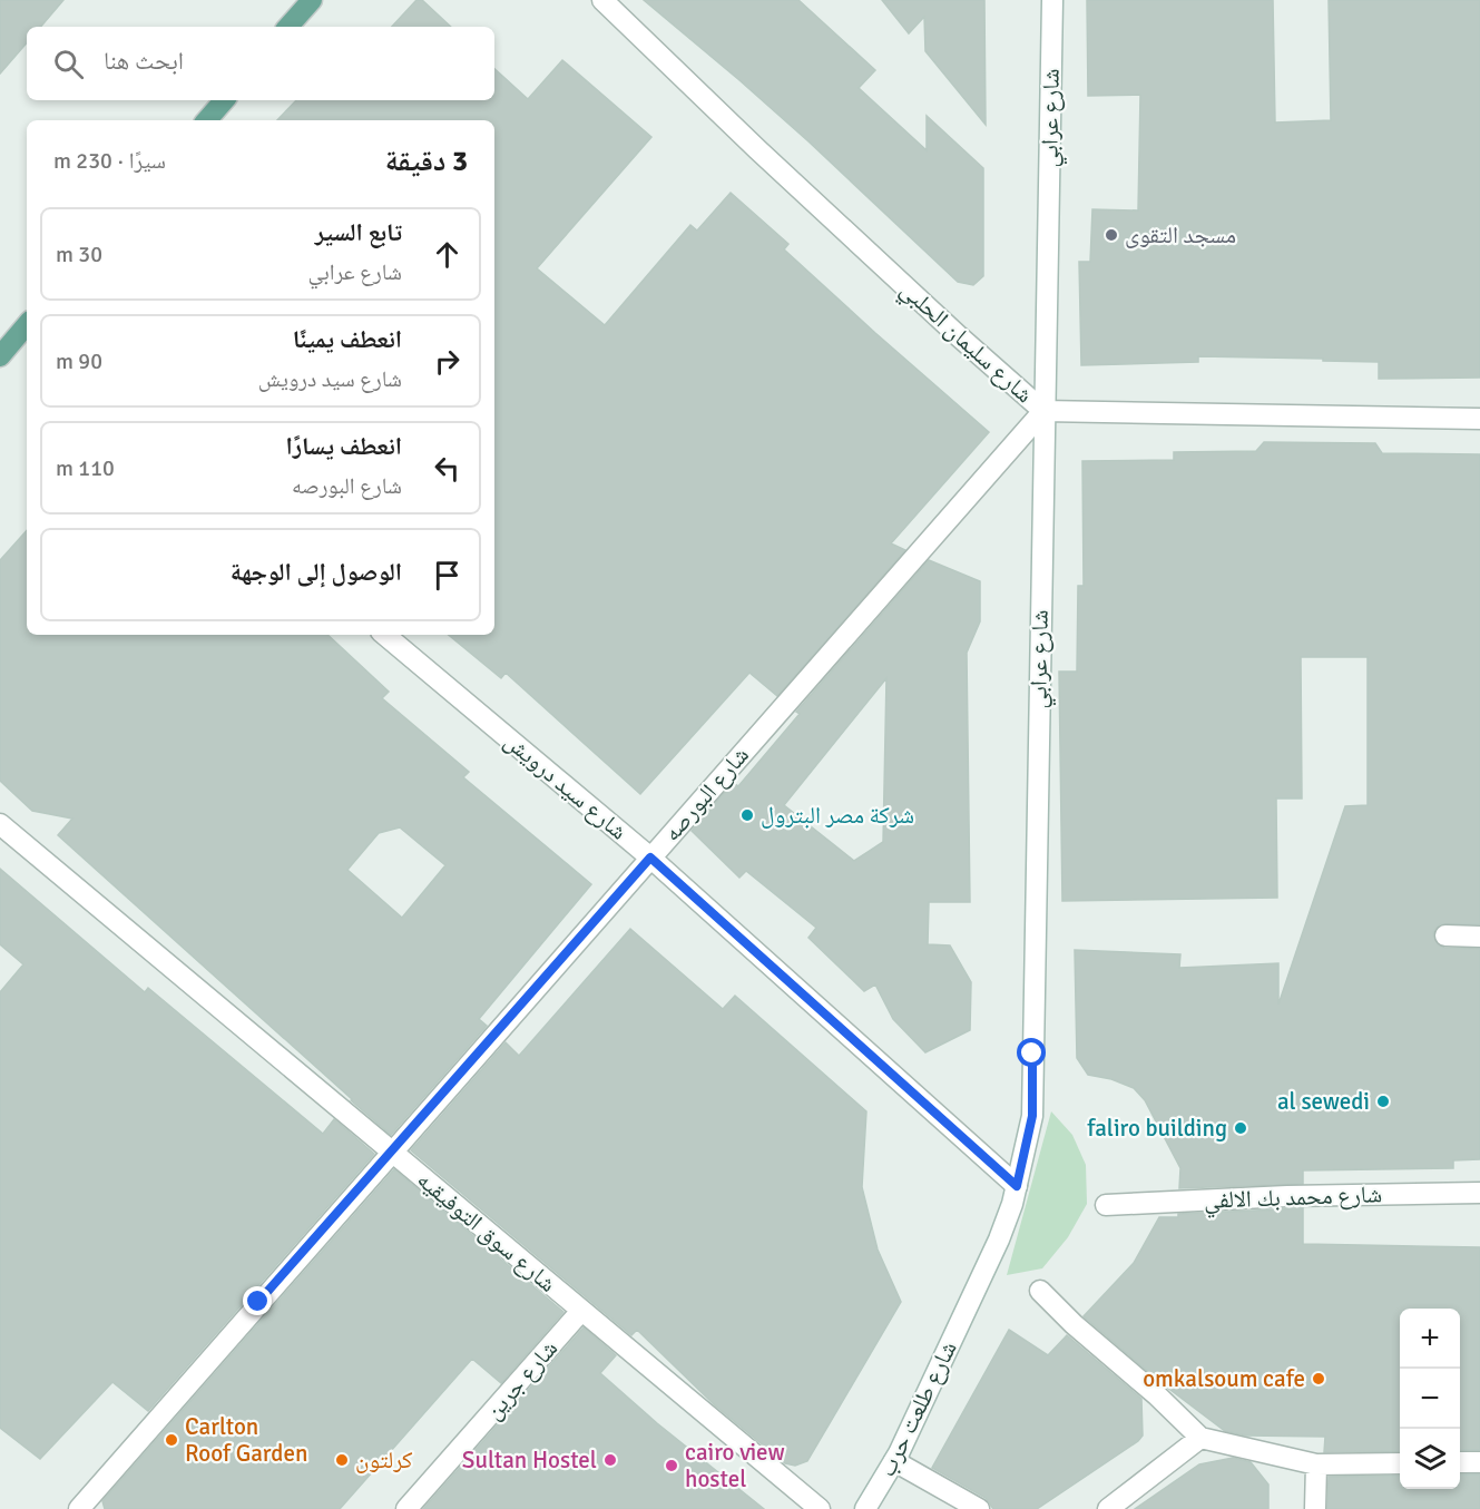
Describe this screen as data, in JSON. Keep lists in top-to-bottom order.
{
  "streets": {
    "street": [
      "شارع عرابي",
      "شارع سليمان الحلبي",
      "شارع سيد درويش",
      "شارع البورصه",
      "شارع محمد بك الالفي",
      "شارع سوق التوفيقيه",
      "شارع جرين",
      "شارع طلعت حرب"
    ]
  },
  "crossings": [
    ["شارع عرابي", "شارع سليمان الحلبي"],
    ["شارع عرابي", "شارع سيد درويش"],
    ["شارع عرابي", "شارع البورصه"],
    ["شارع عرابي", "شارع طلعت حرب"],
    ["شارع سليمان الحلبي", "شارع البورصه"],
    ["شارع سيد درويش", "شارع البورصه"],
    ["شارع البورصه", "شارع سوق التوفيقيه"],
    ["شارع سوق التوفيقيه", "شارع جرين"]
  ],
  "places": [
    "مسجد التقوى",
    "شركة مصر البترول",
    "al sewedi",
    "faliro building",
    "omkalsoum cafe",
    "Carlton Roof Garden",
    "كرلتون",
    "Sultan Hostel",
    "cairo view hostel"
  ],
  "page": {
    "search": "ابحث هنا",
    "heading": ["3 دقيقة", "سيرًا · 230 m"],
    "list": [
      ["تابع السير", "شارع عرابي", "30 m"],
      ["انعطف يمينًا", "شارع سيد درويش", "90 m"],
      ["انعطف يسارًا", "شارع البورصه", "110 m"],
      "الوصول إلى الوجهة"
    ],
    "map_buttons": ["+", "−"]
  }
}
